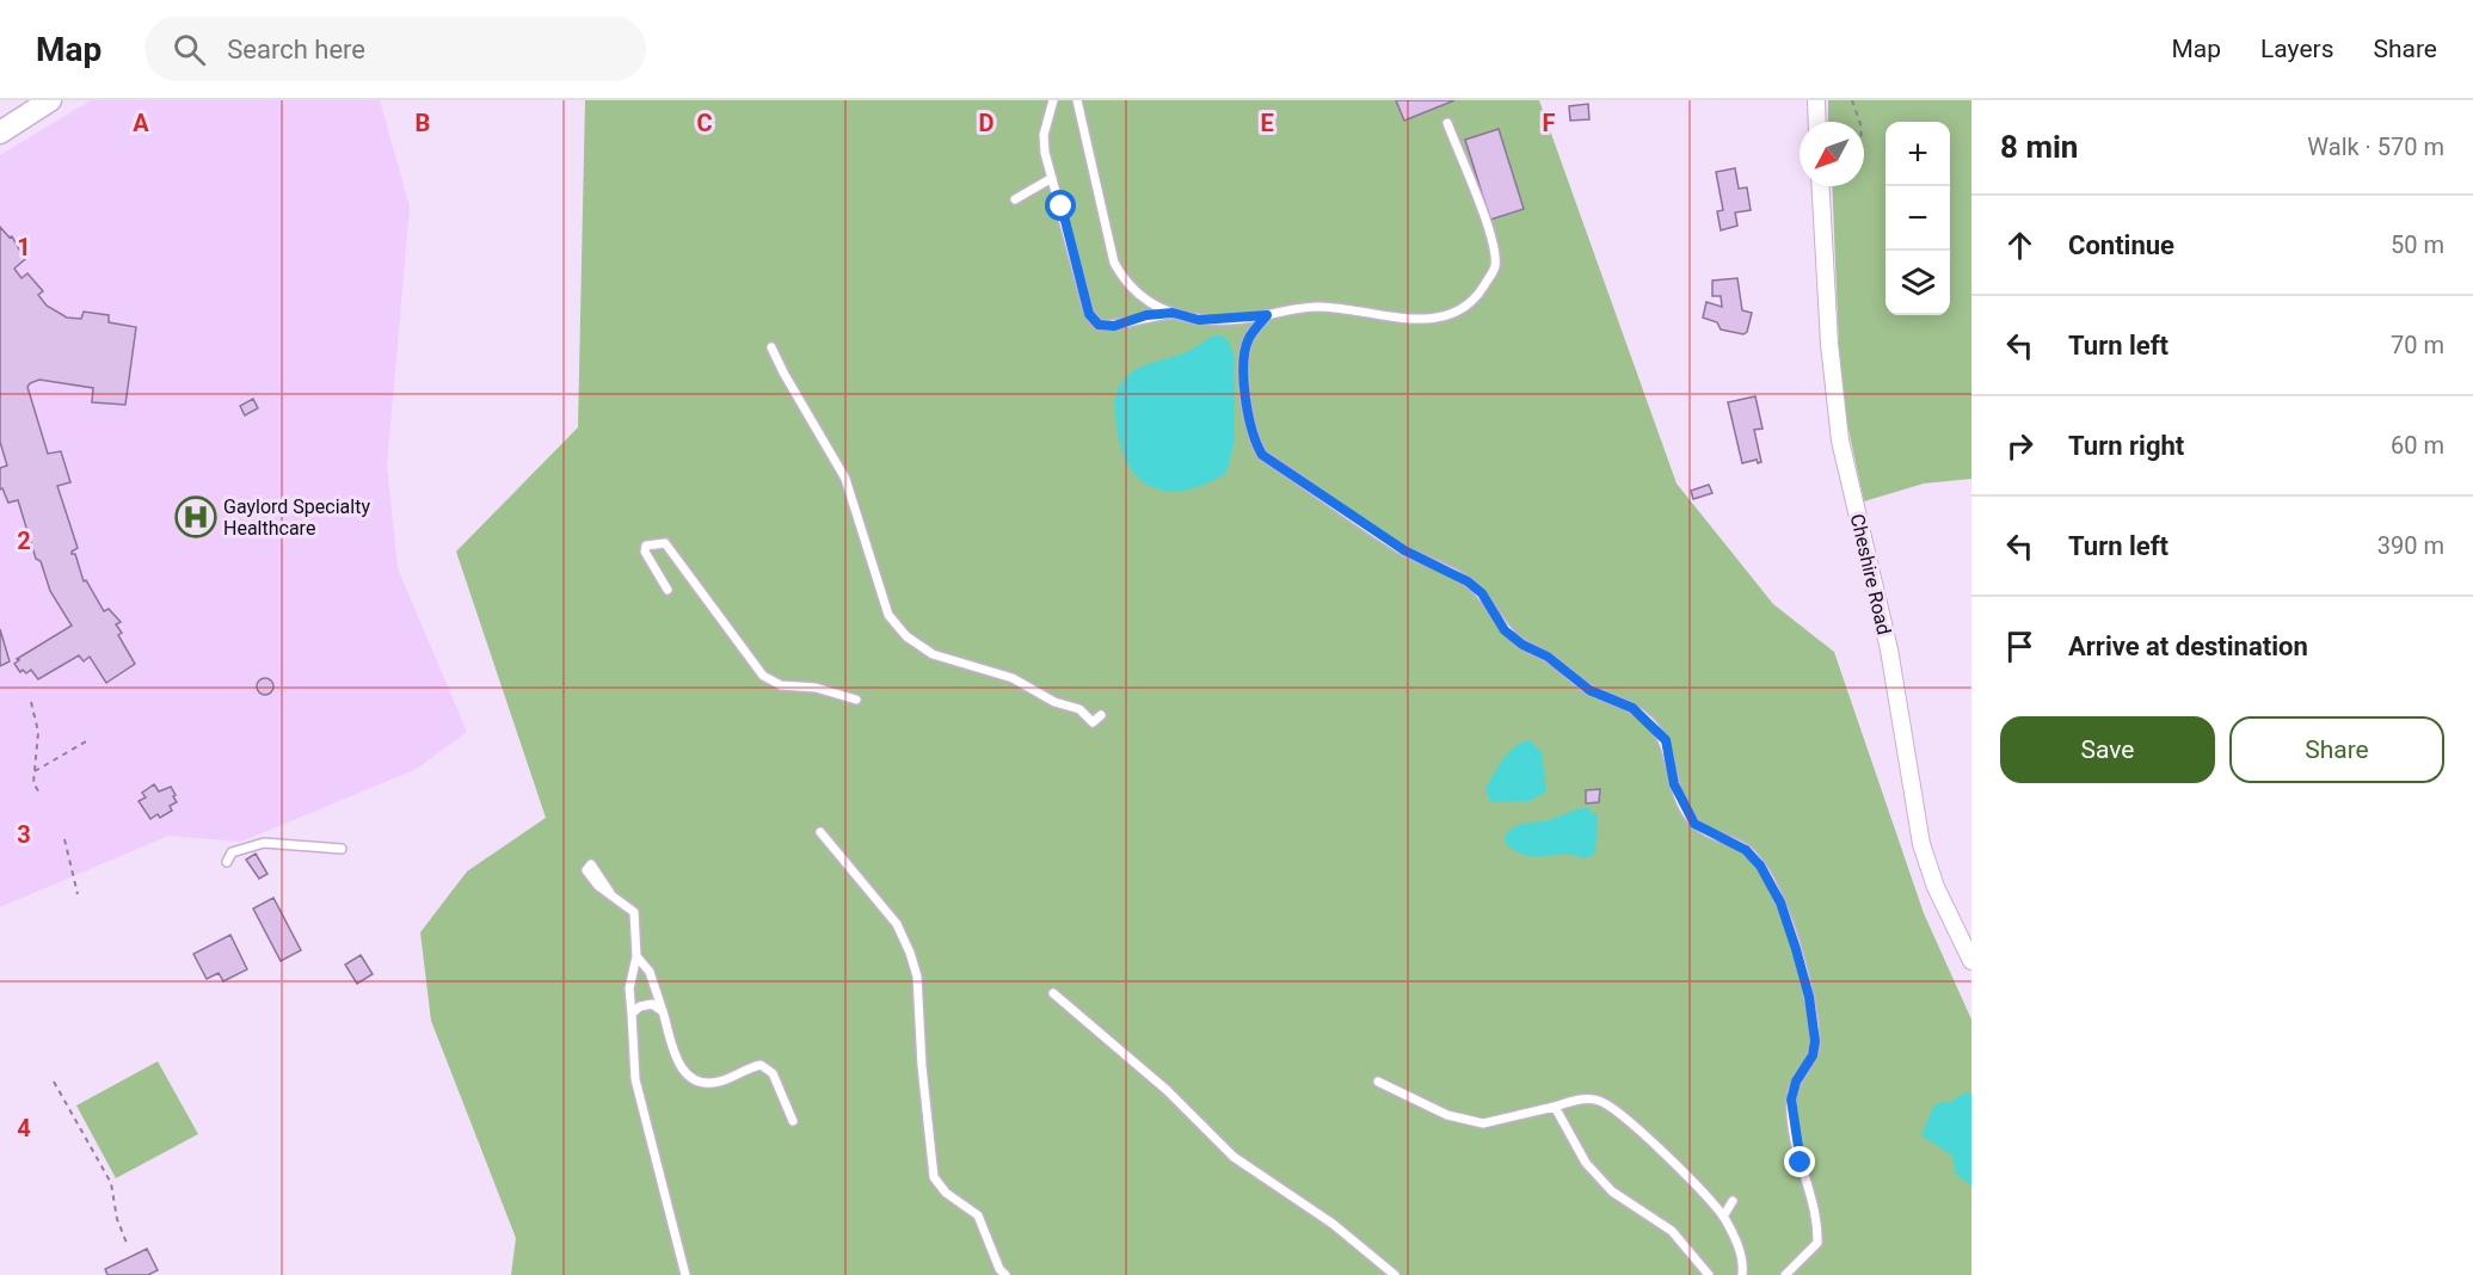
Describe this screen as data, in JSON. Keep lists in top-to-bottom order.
{
  "streets": {
    "street": ["Cheshire Road"]
  },
  "places": {
    "hospital": ["Gaylord Specialty Healthcare"]
  },
  "north": "bottom left",
  "page": {
    "header": "Map",
    "search": "Search here",
    "nav": ["Map", "Layers", "Share"],
    "heading": ["8 min", "Walk · 570 m"],
    "map_buttons": ["+", "−"],
    "list": [
      ["Continue", "50 m"],
      ["Turn left", "70 m"],
      ["Turn right", "60 m"],
      ["Turn left", "390 m"],
      "Arrive at destination"
    ],
    "buttons": ["Save", "Share"]
  },
  "grid": {
    "columns": [
      "A",
      "B",
      "C",
      "D",
      "E",
      "F"
    ],
    "rows": [
      "1",
      "2",
      "3",
      "4"
    ]
  }
}
